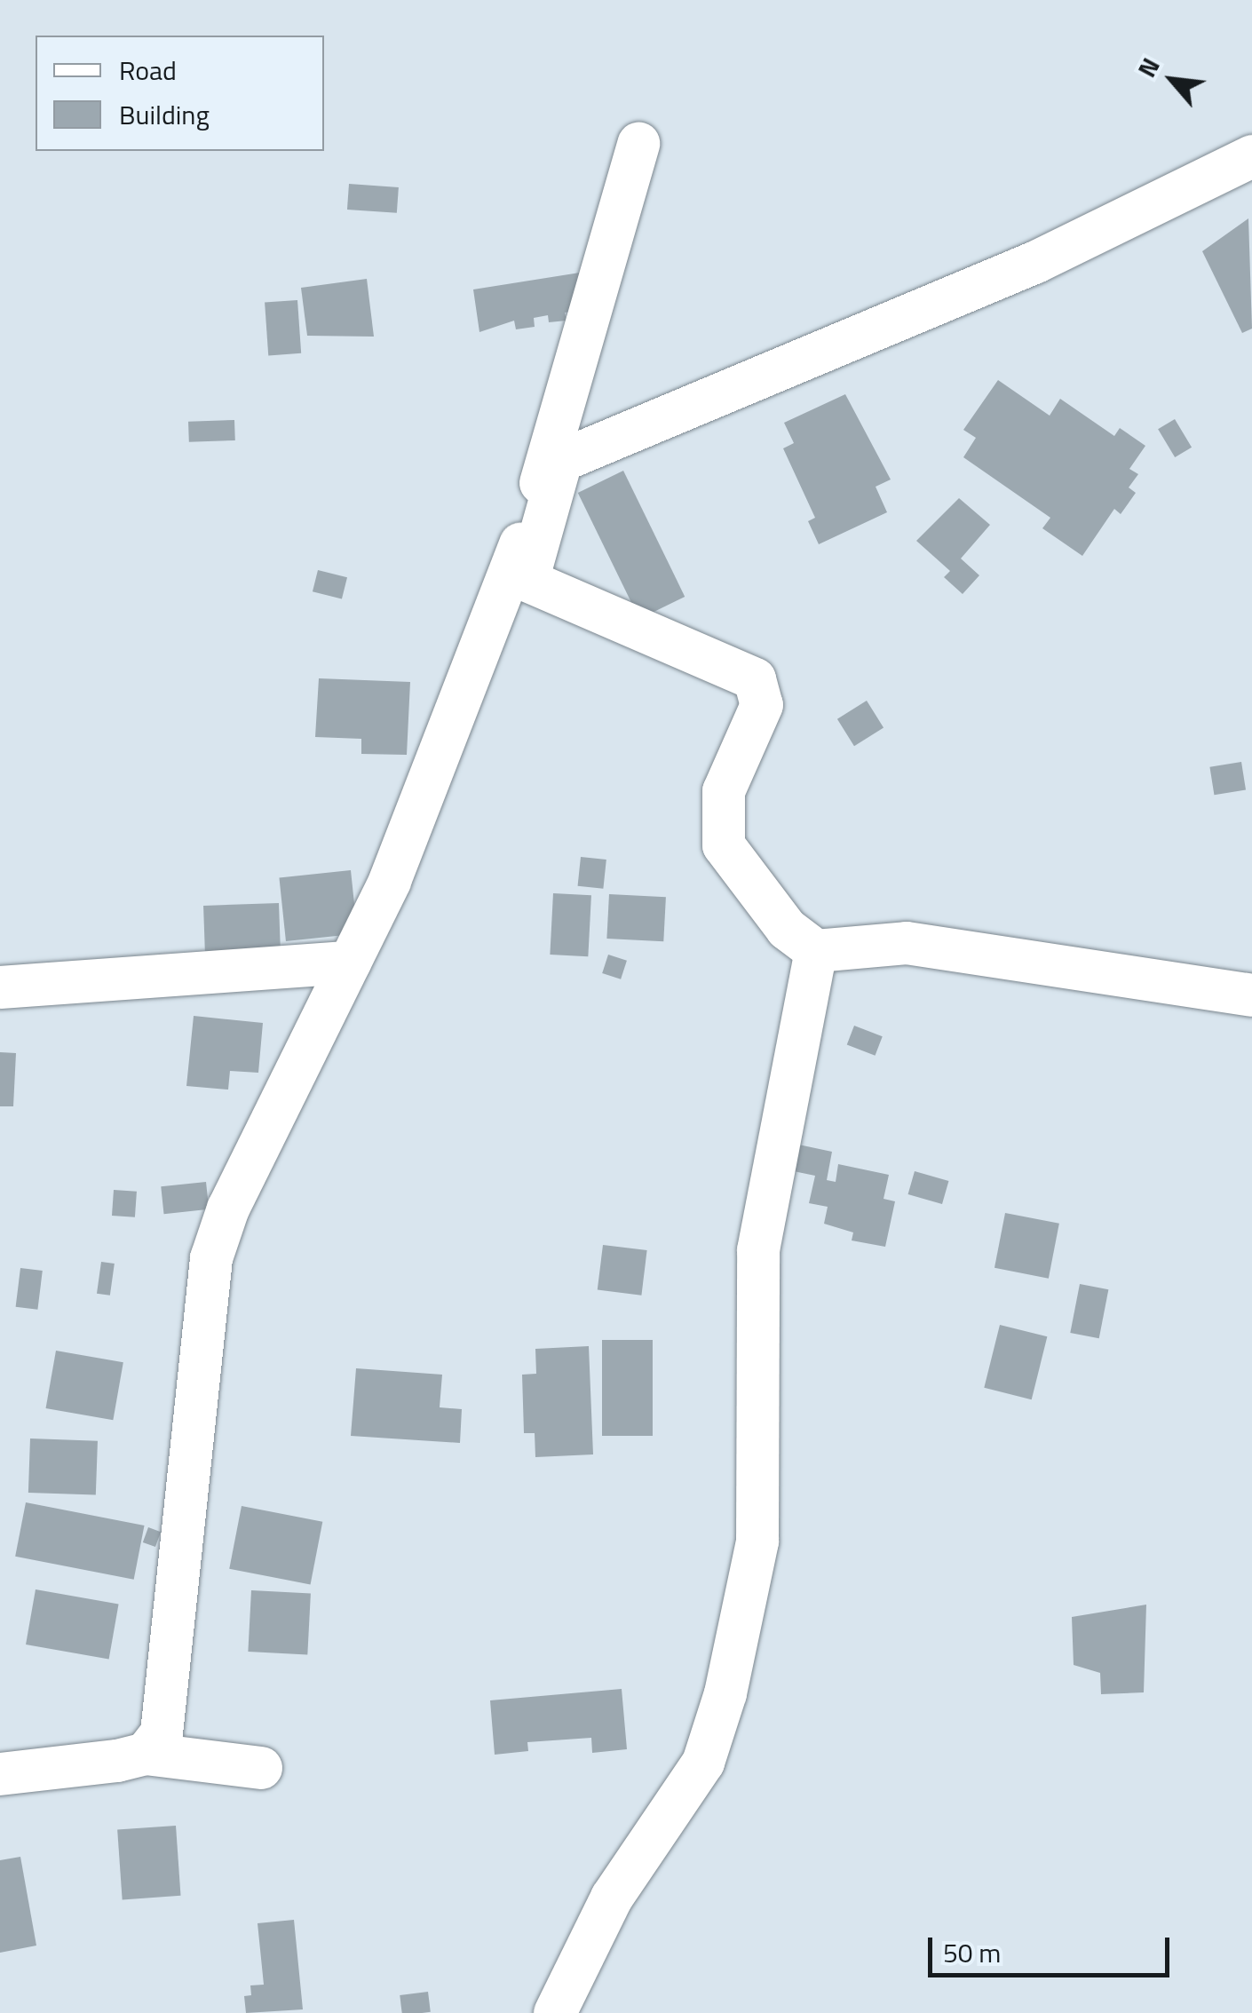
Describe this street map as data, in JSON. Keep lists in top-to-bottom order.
{
  "legend": ["Road", "Building"],
  "scale_bar": "50 m",
  "north": "top left"
}
